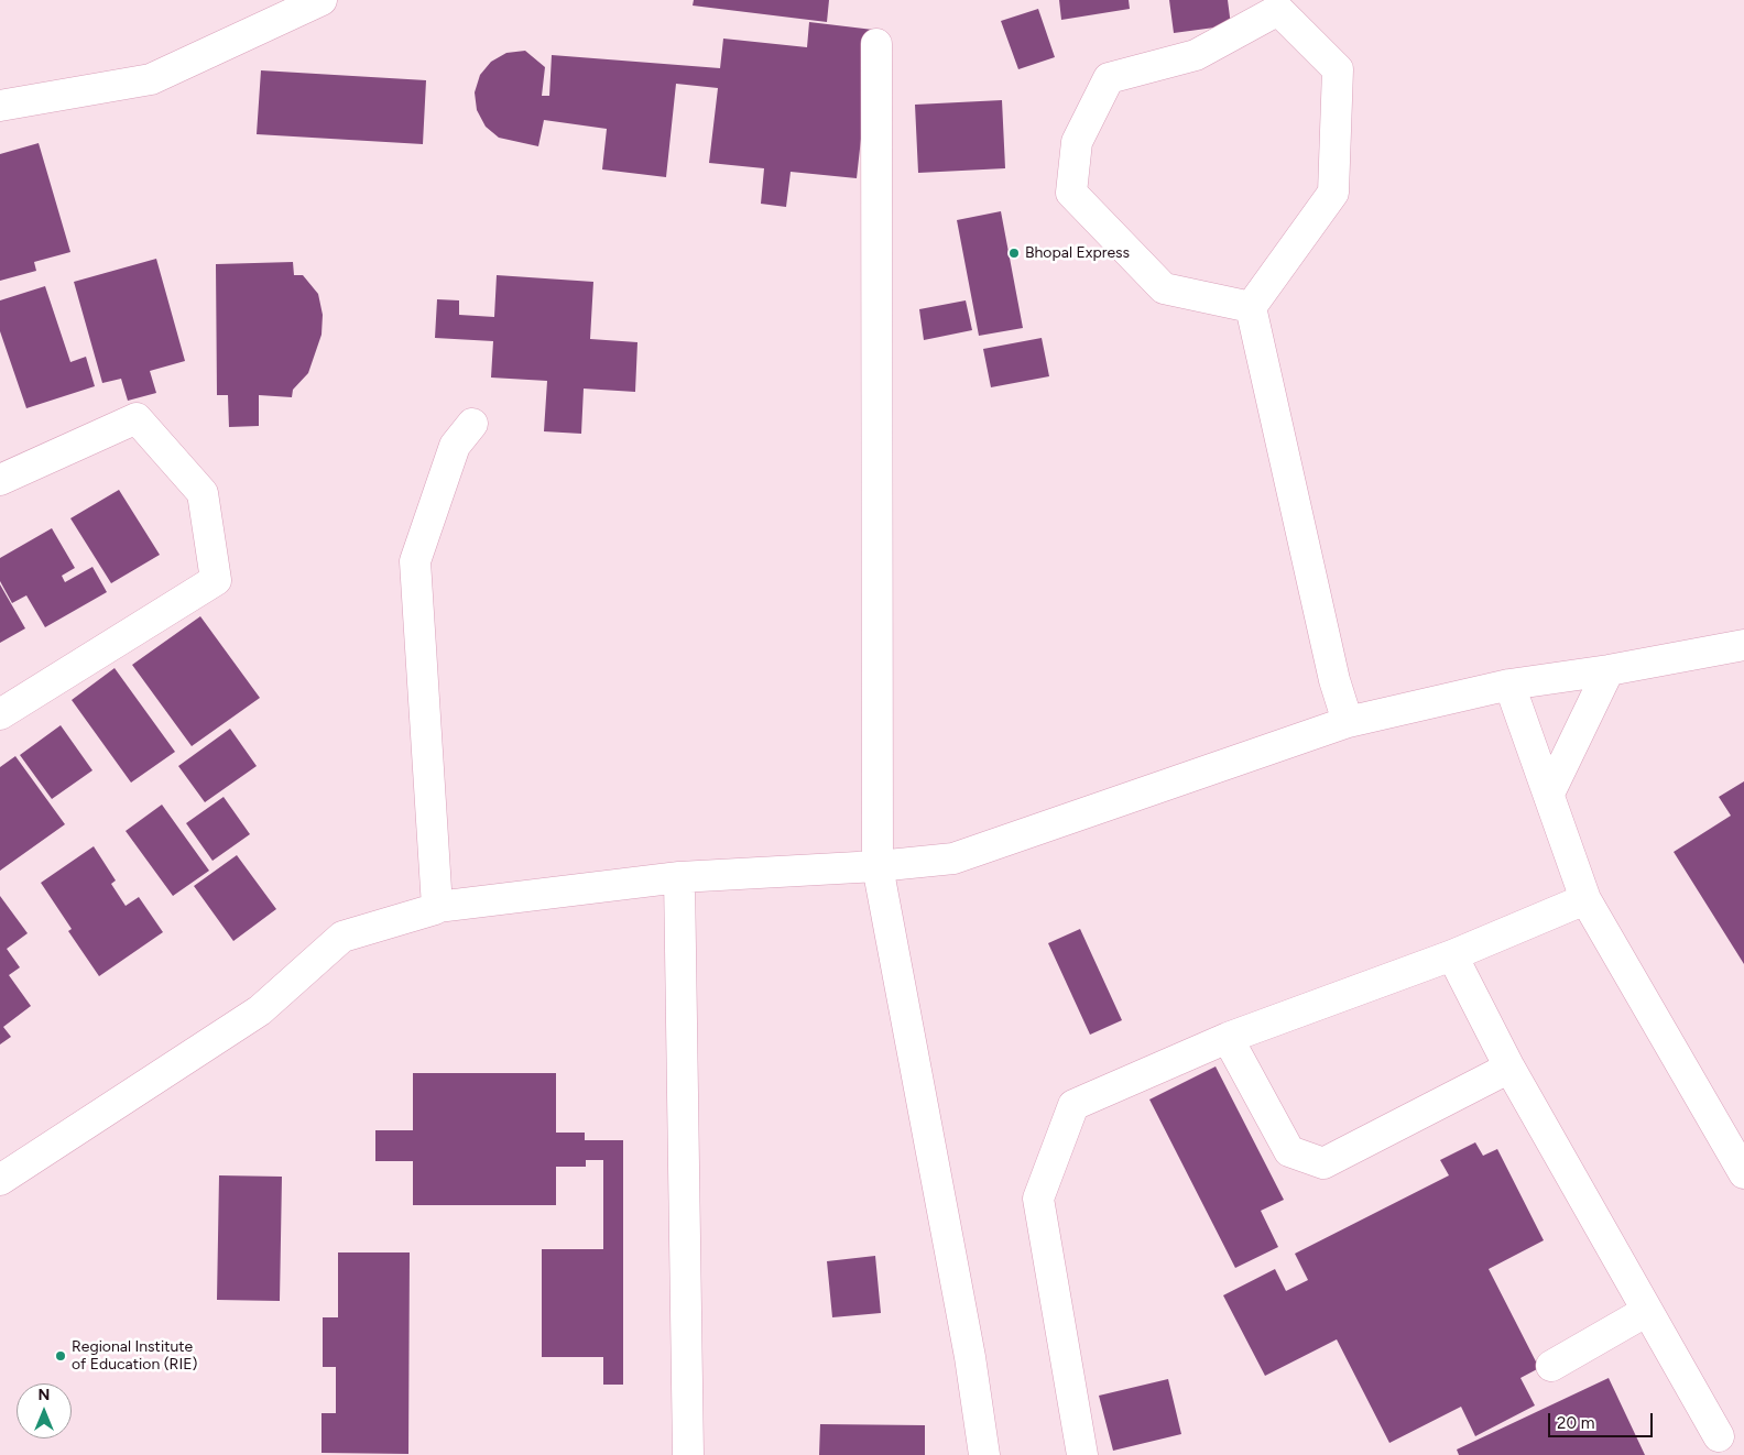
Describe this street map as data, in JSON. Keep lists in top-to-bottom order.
{
  "places": ["Bhopal Express", "Regional Institute of Education (RIE)"],
  "scale_bar": "20 m",
  "north": "top"
}
